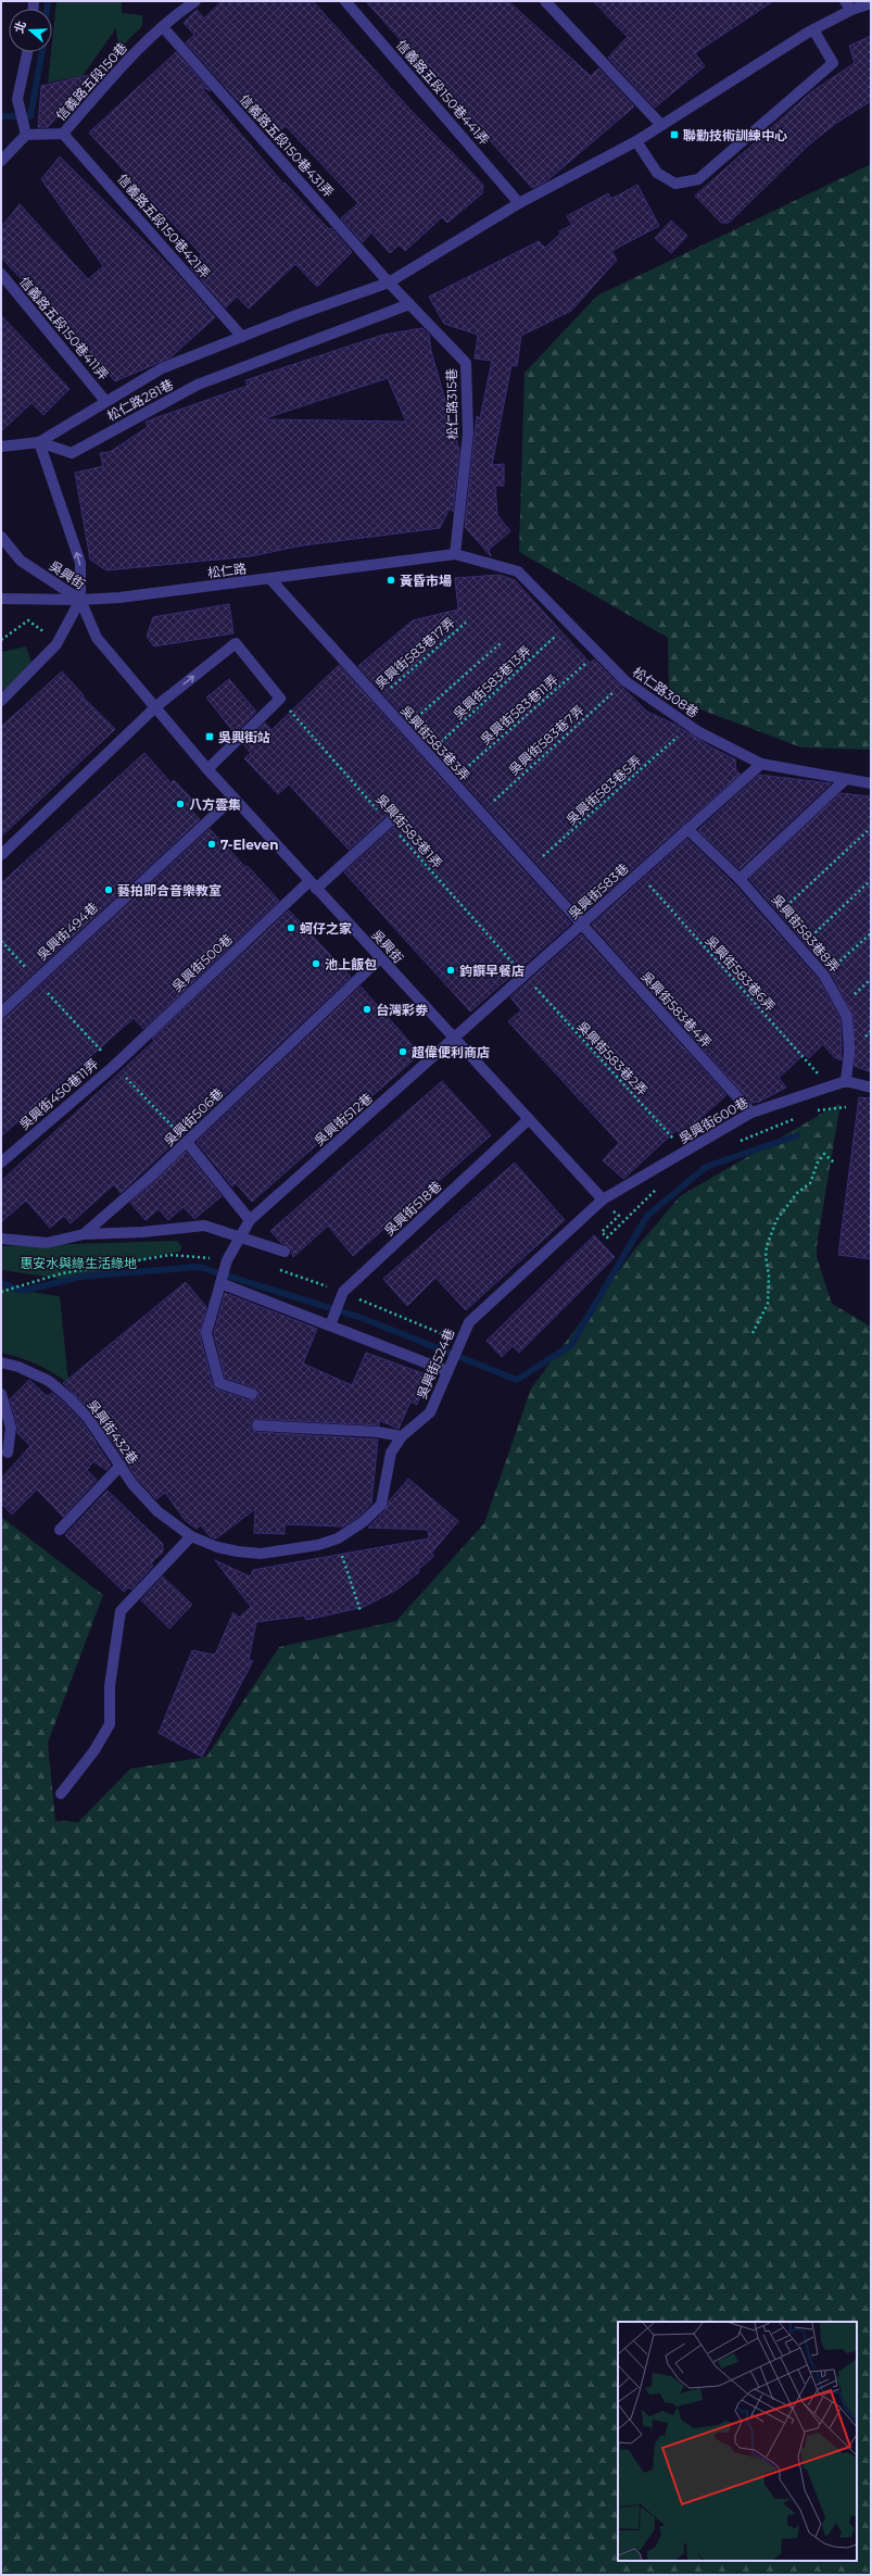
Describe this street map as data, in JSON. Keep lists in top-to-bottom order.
{
  "streets": {
    "street": [
      "信義路五段150巷",
      "信義路五段150巷441弄",
      "信義路五段150巷431弄",
      "信義路五段150巷421弄",
      "信義路五段150巷411弄",
      "松仁路281巷",
      "松仁路315巷",
      "松仁路",
      "吳興街",
      "松仁路308巷",
      "吳興街583巷3弄",
      "吳興街583巷",
      "吳興街494巷",
      "吳興街583巷8弄",
      "吳興街500巷",
      "吳興街583巷4弄",
      "吳興街450巷11弄",
      "吳興街506巷",
      "吳興街512巷",
      "吳興街600巷",
      "吳興街518巷",
      "吳興街524巷",
      "吳興街432巷"
    ],
    "path": [
      "吳興街583巷17弄",
      "吳興街583巷13弄",
      "吳興街583巷11弄",
      "吳興街583巷7弄",
      "吳興街583巷5弄",
      "吳興街583巷1弄",
      "吳興街583巷6弄",
      "吳興街583巷2弄"
    ]
  },
  "crossings": [
    ["信義路五段150巷", "信義路五段150巷431弄"],
    ["信義路五段150巷", "信義路五段150巷421弄"],
    ["信義路五段150巷431弄", "松仁路315巷"],
    ["松仁路281巷", "松仁路315巷"],
    ["松仁路315巷", "松仁路"],
    ["松仁路315巷", "松仁路308巷"],
    ["松仁路", "吳興街"],
    ["松仁路", "松仁路308巷"],
    ["松仁路", "吳興街583巷3弄"],
    ["吳興街", "吳興街583巷"],
    ["吳興街", "吳興街494巷"],
    ["吳興街", "吳興街500巷"],
    ["吳興街", "吳興街506巷"],
    ["吳興街", "吳興街512巷"],
    ["吳興街", "吳興街600巷"],
    ["吳興街", "吳興街518巷"],
    ["吳興街", "吳興街524巷"],
    ["吳興街583巷17弄", "吳興街583巷3弄"],
    ["吳興街583巷13弄", "松仁路308巷"],
    ["吳興街583巷13弄", "吳興街583巷3弄"],
    ["松仁路308巷", "吳興街583巷11弄"],
    ["松仁路308巷", "吳興街583巷7弄"],
    ["松仁路308巷", "吳興街583巷5弄"],
    ["松仁路308巷", "吳興街583巷"],
    ["吳興街583巷11弄", "吳興街583巷3弄"],
    ["吳興街583巷7弄", "吳興街583巷3弄"],
    ["吳興街583巷3弄", "吳興街583巷5弄"],
    ["吳興街583巷3弄", "吳興街583巷"],
    ["吳興街583巷3弄", "吳興街583巷4弄"],
    ["吳興街583巷1弄", "吳興街583巷"],
    ["吳興街583巷1弄", "吳興街500巷"],
    ["吳興街583巷1弄", "吳興街583巷2弄"],
    ["吳興街583巷", "吳興街583巷8弄"],
    ["吳興街583巷", "吳興街583巷6弄"],
    ["吳興街583巷", "吳興街583巷4弄"],
    ["吳興街583巷", "吳興街583巷2弄"],
    ["吳興街583巷", "吳興街512巷"],
    ["吳興街583巷8弄", "吳興街600巷"],
    ["吳興街500巷", "吳興街450巷11弄"],
    ["吳興街583巷6弄", "吳興街600巷"],
    ["吳興街583巷4弄", "吳興街600巷"],
    ["吳興街583巷2弄", "吳興街600巷"],
    ["吳興街600巷", "吳興街524巷"],
    ["吳興街524巷", "吳興街432巷"]
  ],
  "parks": ["惠安水與綠生活綠地"],
  "places": {
    "transit": ["聯勤技術訓練中心", "吳興街站"],
    "other": [
      "黃昏市場",
      "八方雲集",
      "7-Eleven",
      "藝拍即合音樂教室",
      "蚵仔之家",
      "池上飯包",
      "鈞饌早餐店",
      "台灣彩劵",
      "超偉便利商店"
    ]
  },
  "north": "left"
}
